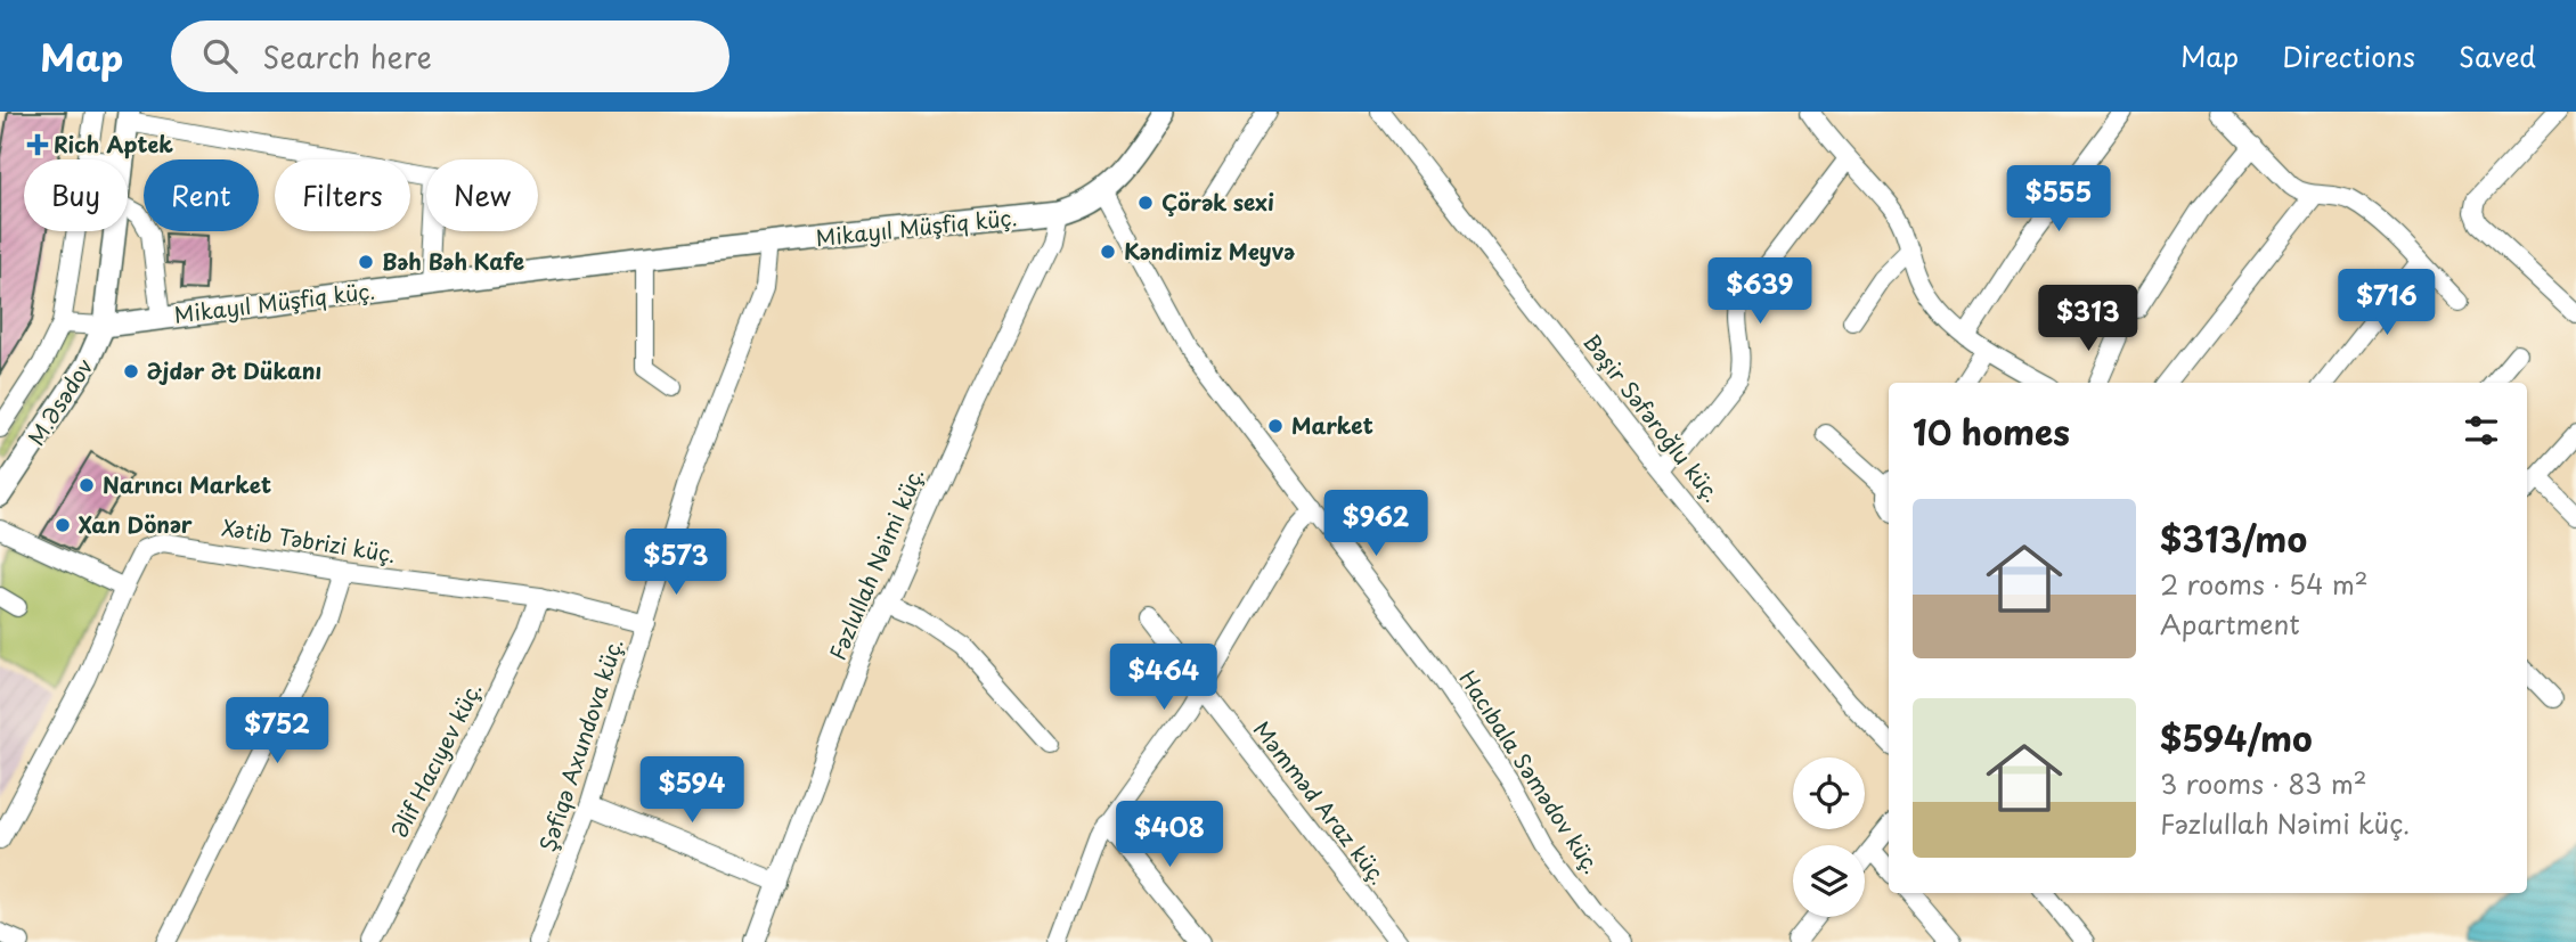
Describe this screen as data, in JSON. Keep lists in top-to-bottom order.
{
  "streets": {
    "main road": ["Mikayıl Müşfiq küç.", "M.Əsədov"],
    "street": [
      "Bəşir Səfəroğlu küç.",
      "Xətib Təbrizi küç.",
      "Fəzlullah Nəimi küç.",
      "Şəfiqə Axundova küç.",
      "Əlif Hacıyev küç.",
      "Hacıbala Səmədov küç.",
      "Məmməd Araz küç."
    ]
  },
  "crossings": [
    ["Mikayıl Müşfiq küç.", "M.Əsədov"],
    ["Mikayıl Müşfiq küç.", "Fəzlullah Nəimi küç."],
    ["Mikayıl Müşfiq küç.", "Şəfiqə Axundova küç."],
    ["Mikayıl Müşfiq küç.", "Hacıbala Səmədov küç."],
    ["Xətib Təbrizi küç.", "Şəfiqə Axundova küç."],
    ["Xətib Təbrizi küç.", "Əlif Hacıyev küç."]
  ],
  "places": {
    "health": ["Rich Aptek"],
    "other": [
      "Çörək sexi",
      "Kəndimiz Meyvə",
      "Bəh Bəh Kafe",
      "Əjdər Ət Dükanı",
      "Market",
      "Narıncı Market",
      "Xan Dönər"
    ]
  },
  "page": {
    "header": "Map",
    "search": "Search here",
    "nav": ["Map", "Directions", "Saved"],
    "chip": [
      "Buy",
      "Rent",
      "Filters",
      "New"
    ],
    "price": [
      "$555",
      "$639",
      "$716",
      "$313",
      "$962",
      "$573",
      "$464",
      "$752",
      "$594",
      "$408"
    ],
    "heading": "10 homes",
    "list": [
      {
        "name": "$313/mo",
        "note": "2 rooms · 54 m² · Apartment"
      },
      {
        "name": "$594/mo",
        "note": "3 rooms · 83 m² · Fəzlullah Nəimi küç."
      }
    ]
  }
}
